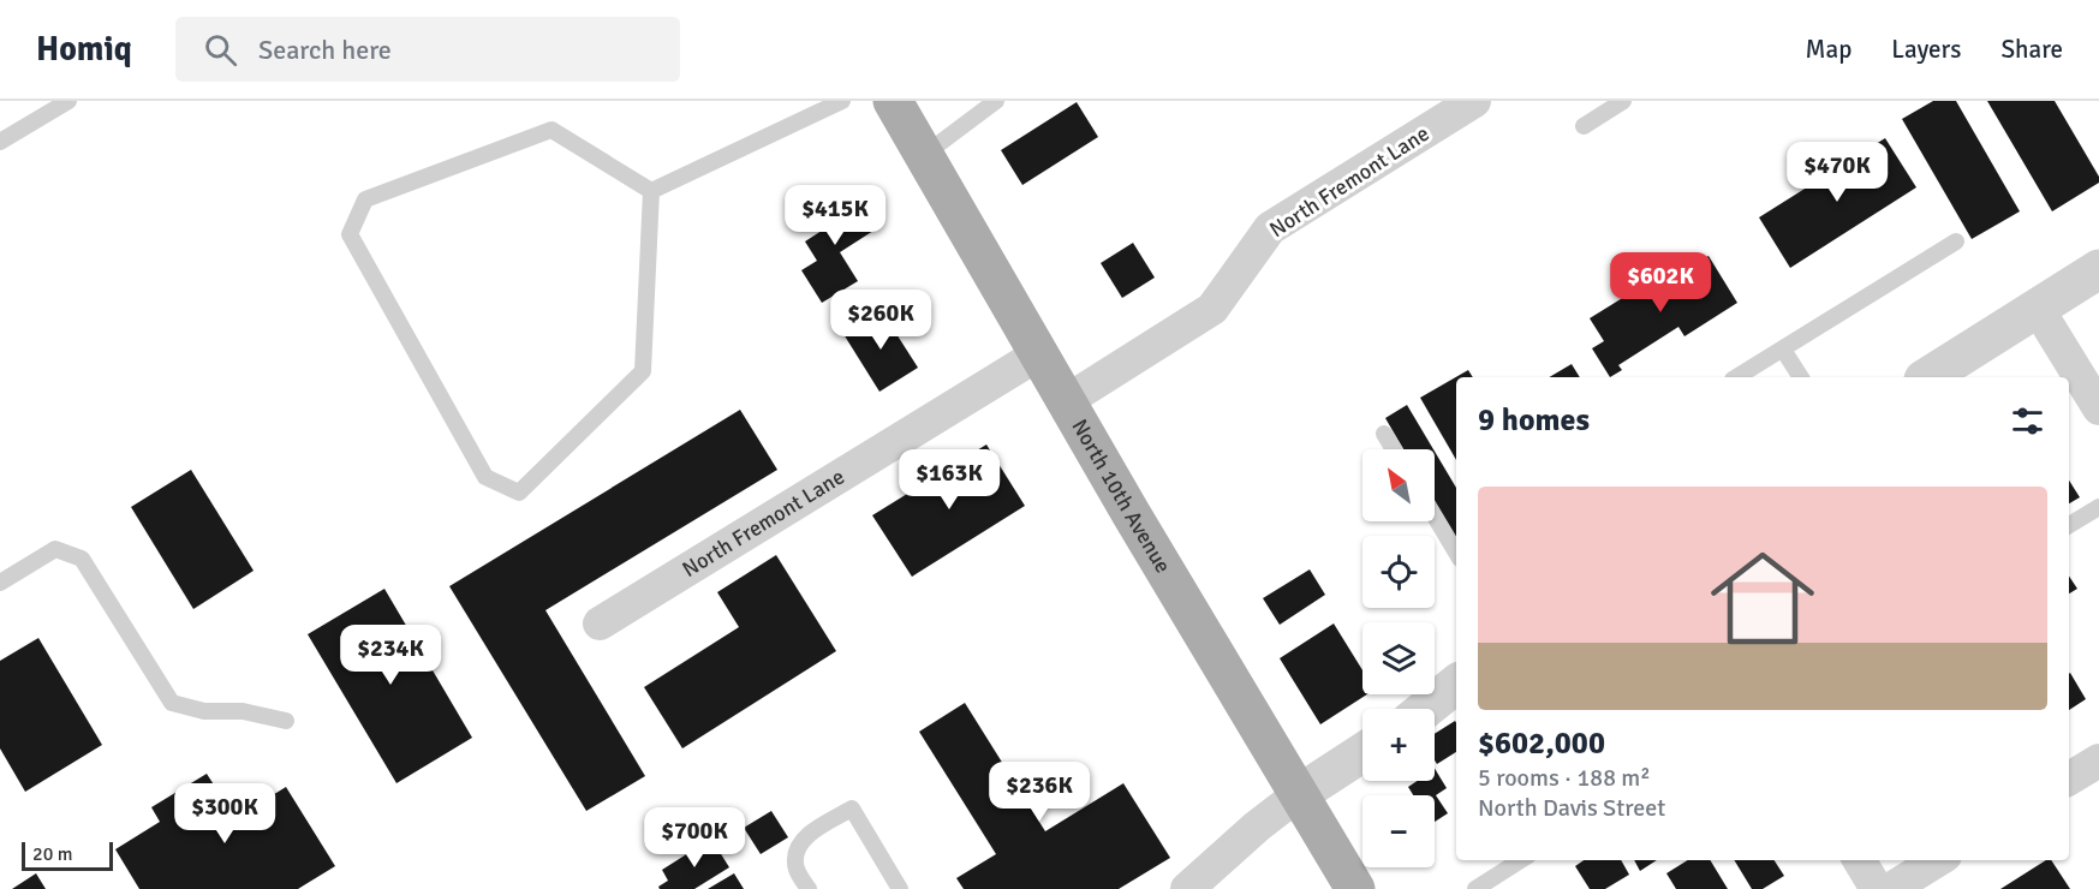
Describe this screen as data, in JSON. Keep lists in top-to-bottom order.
{
  "streets": {
    "main road": ["North 10th Avenue"],
    "street": ["North Fremont Lane"]
  },
  "crossings": [
    ["North Fremont Lane", "North 10th Avenue"]
  ],
  "scale_bar": "20 m",
  "north": "top left",
  "page": {
    "header": "Homiq",
    "search": "Search here",
    "nav": ["Map", "Layers", "Share"],
    "price": [
      "$470K",
      "$415K",
      "$602K",
      "$260K",
      "$163K",
      "$234K",
      "$236K",
      "$300K",
      "$700K"
    ],
    "heading": "9 homes",
    "map_buttons": ["+", "−"],
    "list": [
      {
        "name": "$602,000",
        "note": "5 rooms · 188 m² · North Davis Street"
      }
    ],
    "scale": "20 m"
  }
}
